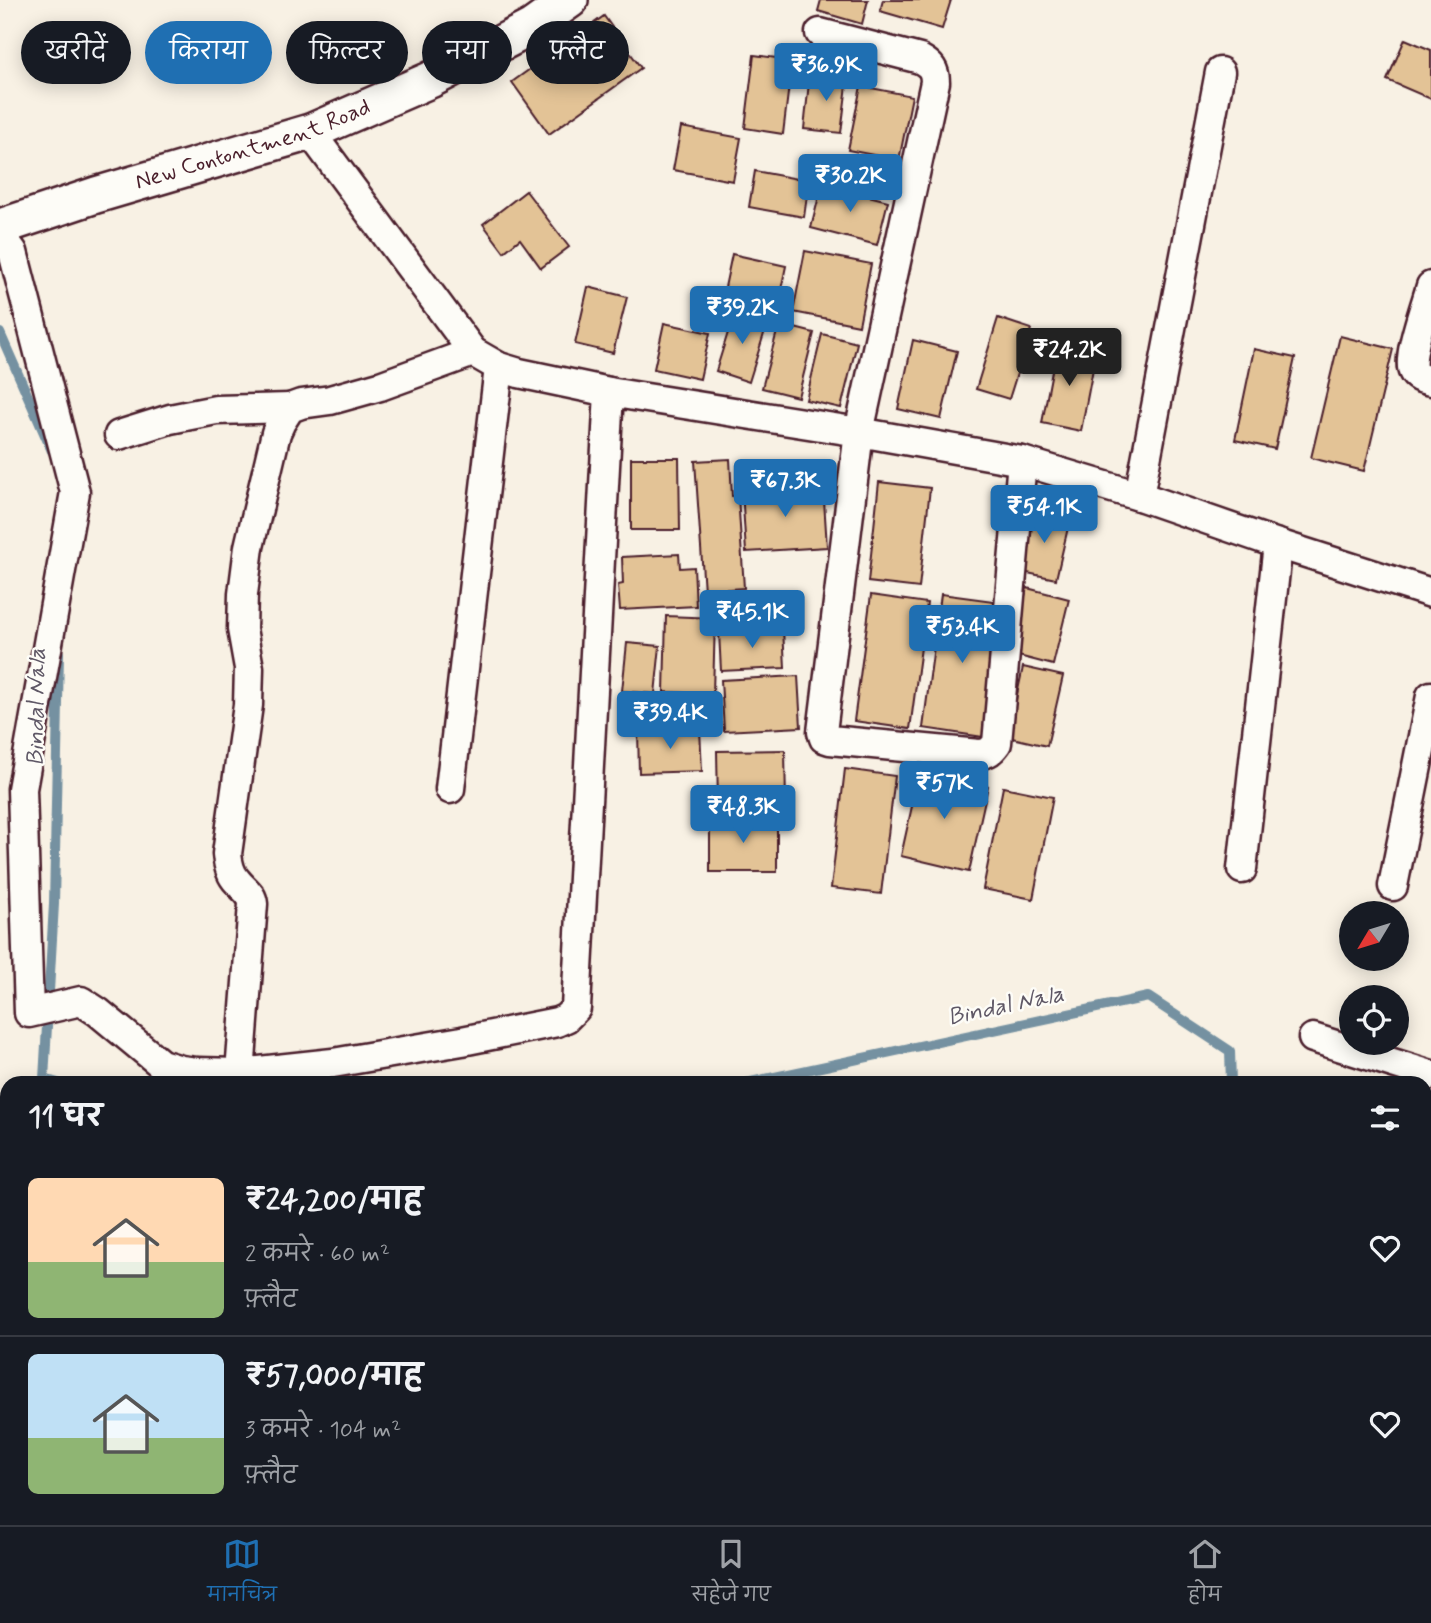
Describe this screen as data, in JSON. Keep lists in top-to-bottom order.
{
  "streets": {
    "street": ["New Contontment Road"]
  },
  "water": ["Bindal Nala"],
  "north": "bottom left",
  "page": {
    "chip": [
      "खरीदें",
      "किराया",
      "फ़िल्टर",
      "नया",
      "फ़्लैट"
    ],
    "price": [
      "₹36.9K",
      "₹30.2K",
      "₹39.2K",
      "₹24.2K",
      "₹67.3K",
      "₹54.1K",
      "₹45.1K",
      "₹53.4K",
      "₹39.4K",
      "₹57K",
      "₹48.3K"
    ],
    "heading": "11 घर",
    "list": [
      {
        "name": "₹24,200/माह",
        "note": "2 कमरे · 60 m² · फ़्लैट"
      },
      {
        "name": "₹57,000/माह",
        "note": "3 कमरे · 104 m² · फ़्लैट"
      }
    ],
    "tabs": ["मानचित्र", "सहेजे गए", "होम"]
  }
}
